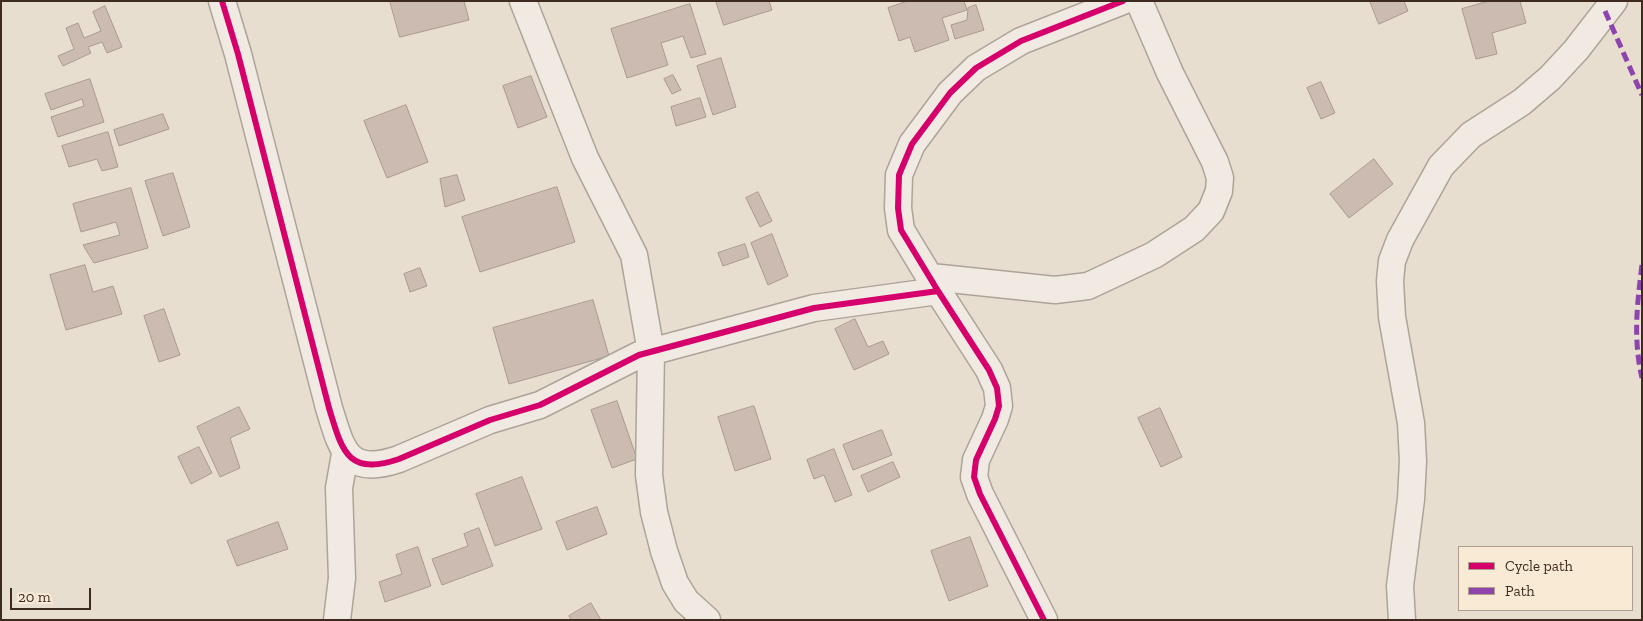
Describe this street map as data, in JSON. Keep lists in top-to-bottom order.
{
  "legend": ["Cycle path", "Path"],
  "scale_bar": "20 m"
}
